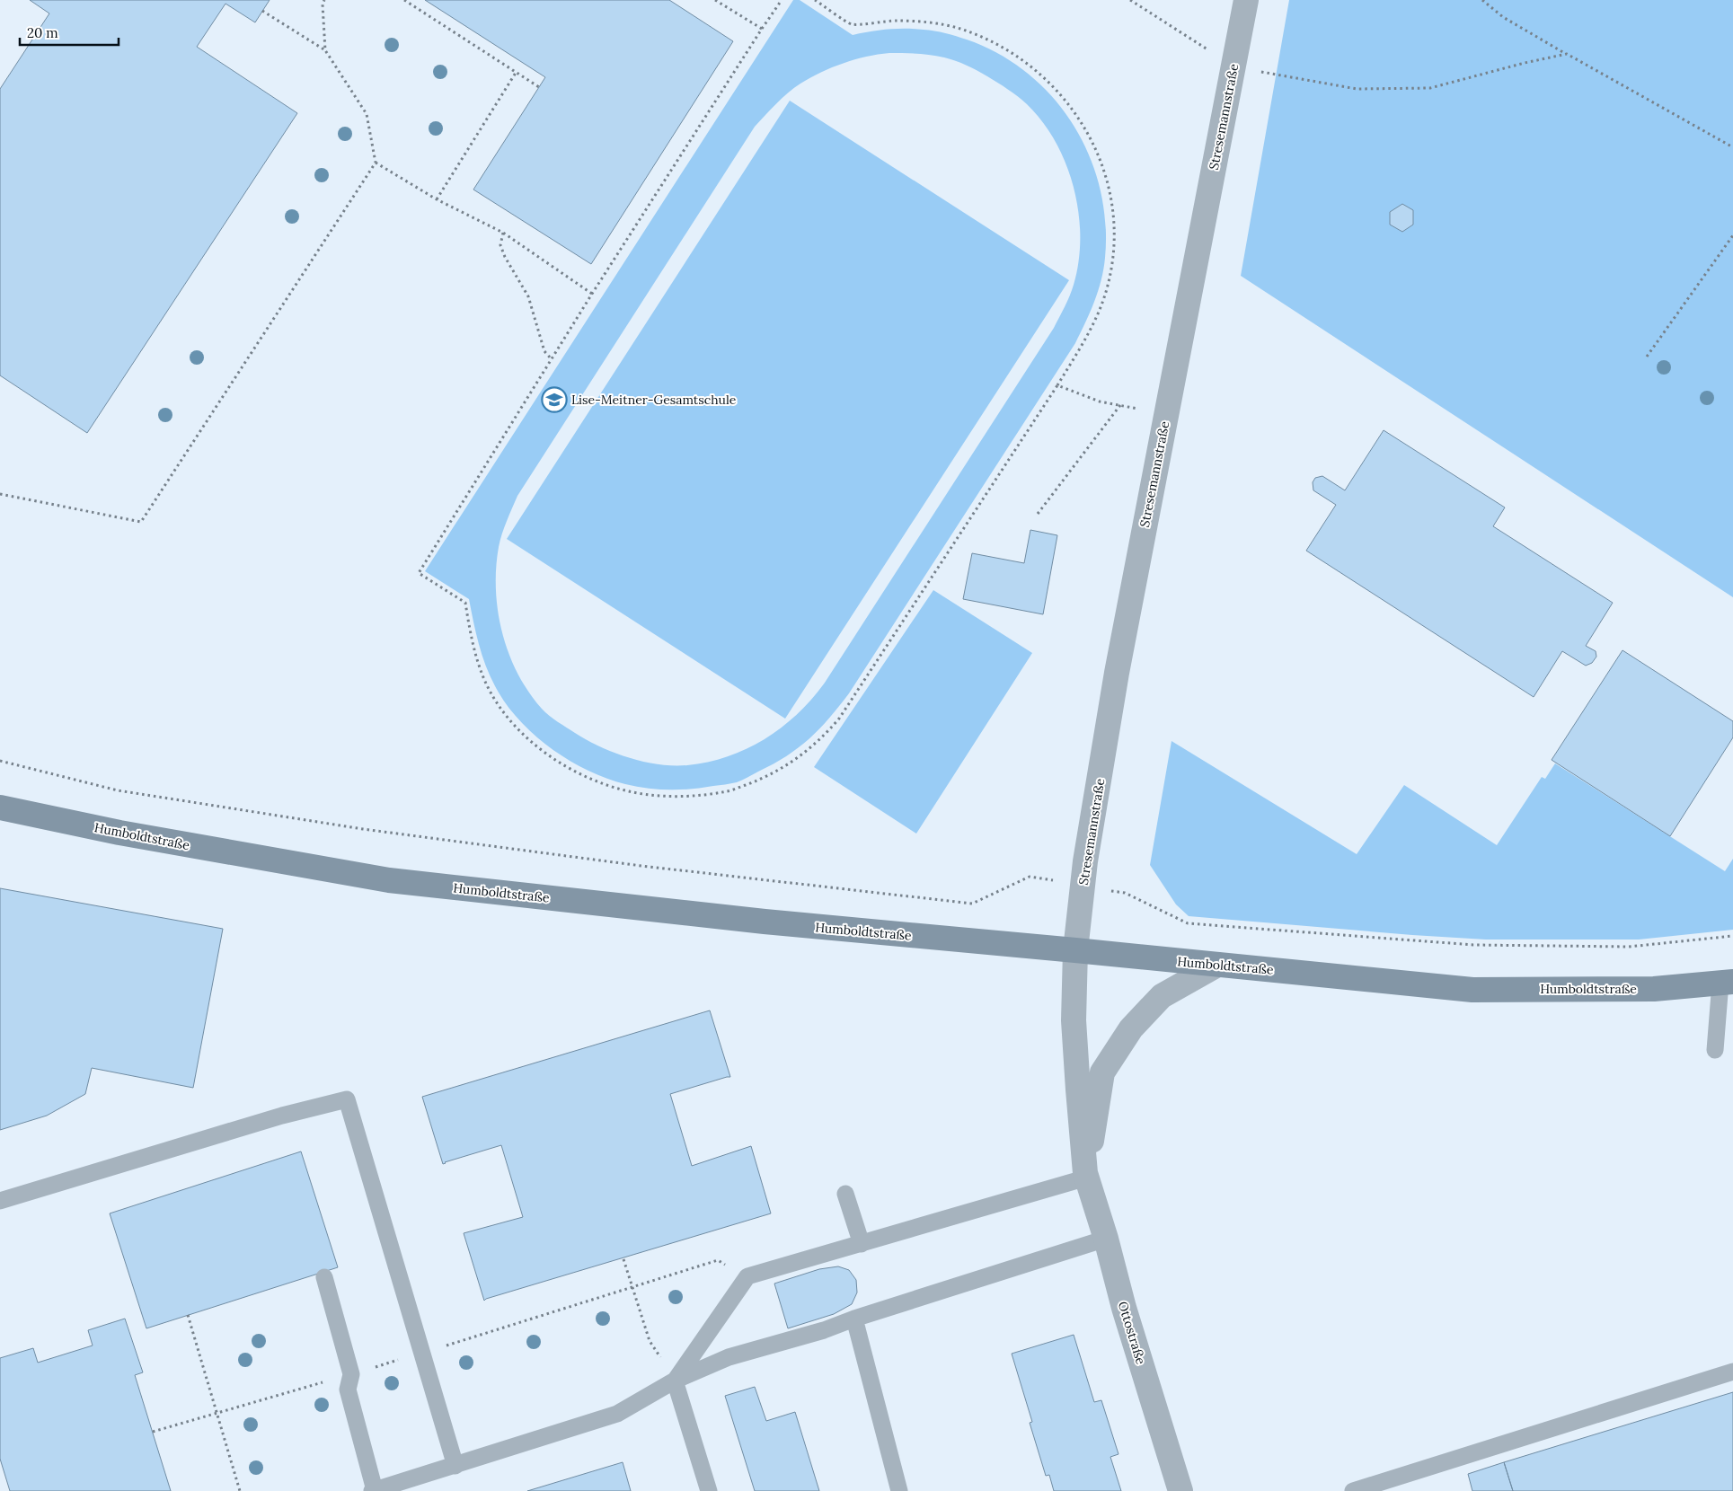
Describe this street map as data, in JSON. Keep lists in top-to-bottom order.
{
  "streets": {
    "street": ["Stresemannstraße", "Humboldtstraße", "Ottostraße"]
  },
  "crossings": [
    ["Stresemannstraße", "Humboldtstraße"],
    ["Stresemannstraße", "Ottostraße"],
    ["Humboldtstraße", "Ottostraße"]
  ],
  "places": {
    "school or university": ["Lise-Meitner-Gesamtschule"]
  },
  "scale_bar": "20 m"
}
